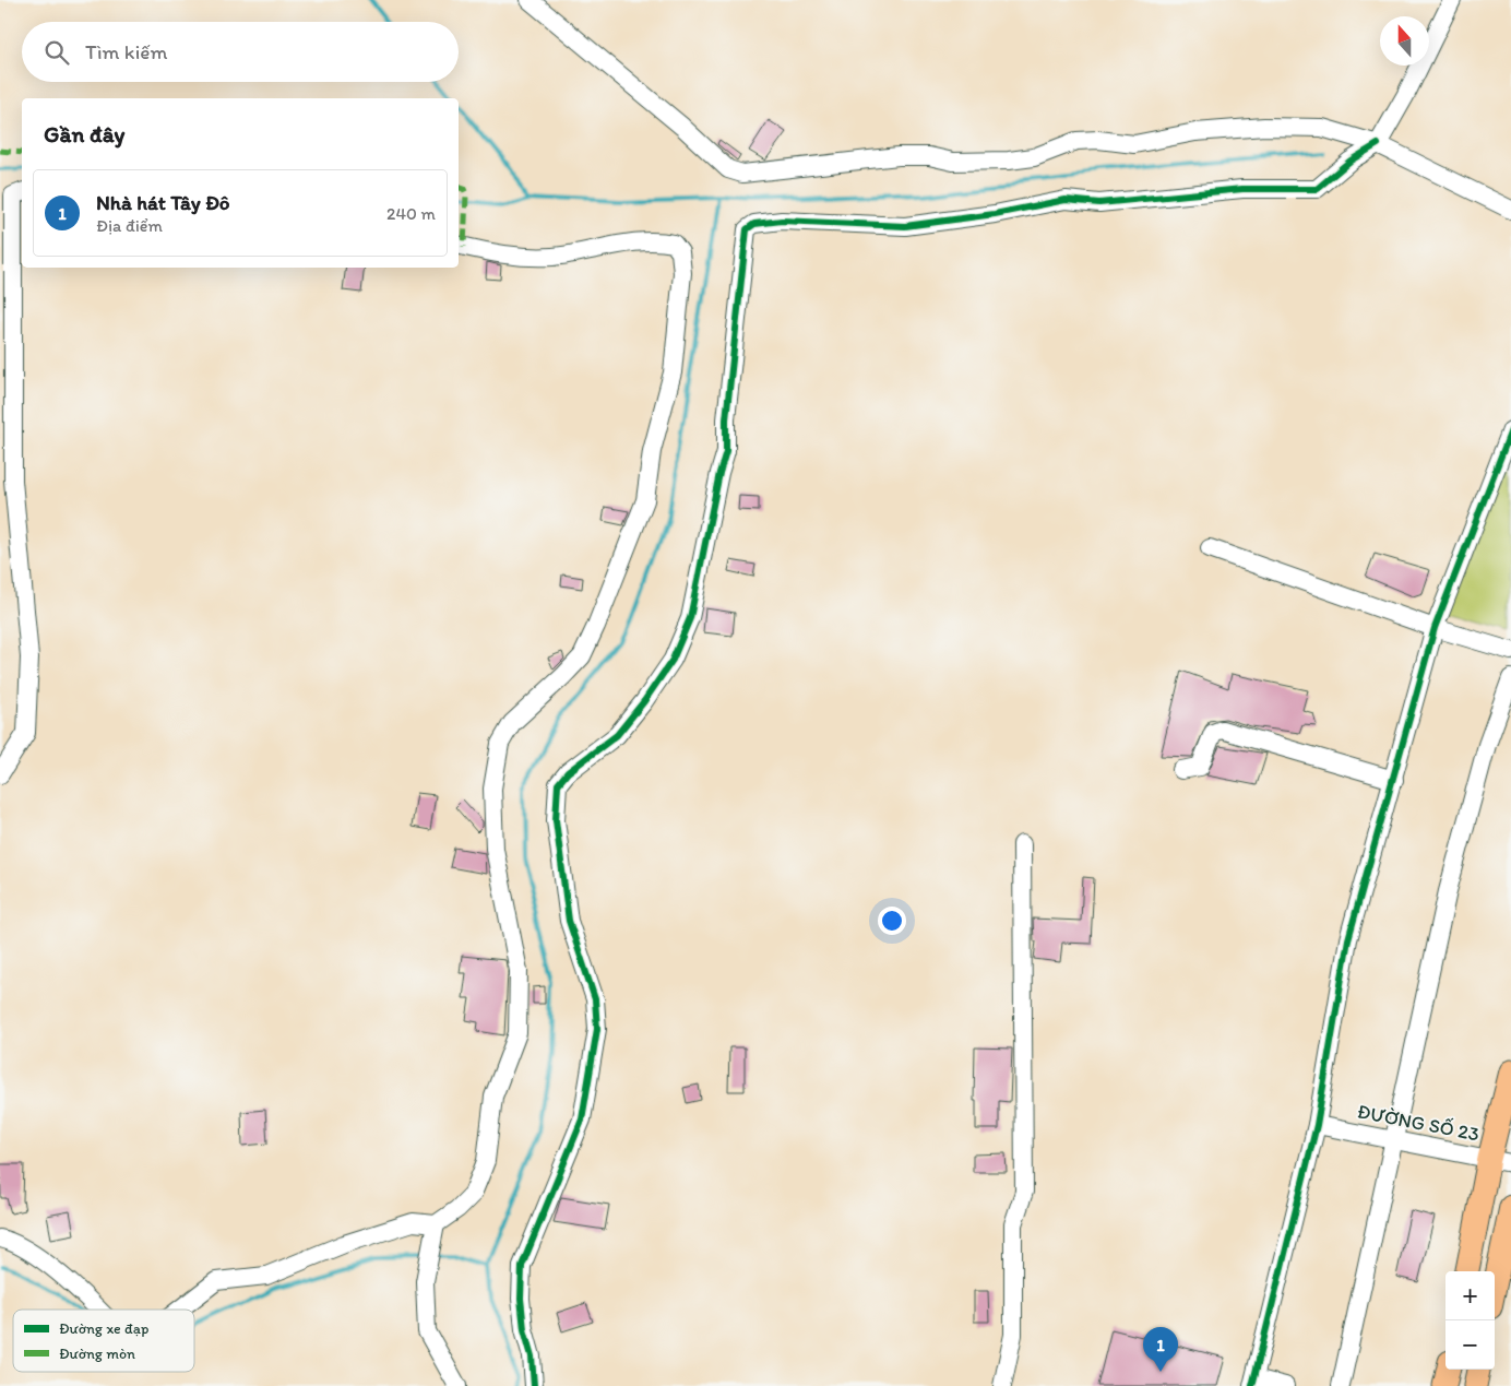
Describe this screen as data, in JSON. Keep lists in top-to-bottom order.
{
  "streets": {
    "street": ["ĐƯỜNG SỐ 23"]
  },
  "legend": ["Đường xe đạp", "Đường mòn"],
  "north": "top",
  "page": {
    "search": "Tìm kiếm",
    "heading": "Gần đây",
    "list": [
      {
        "mark": "1",
        "name": "Nhà hát Tây Đô",
        "note": "Địa điểm",
        "value": "240 m"
      }
    ],
    "map_buttons": ["+", "−"],
    "pins": "1"
  }
}
